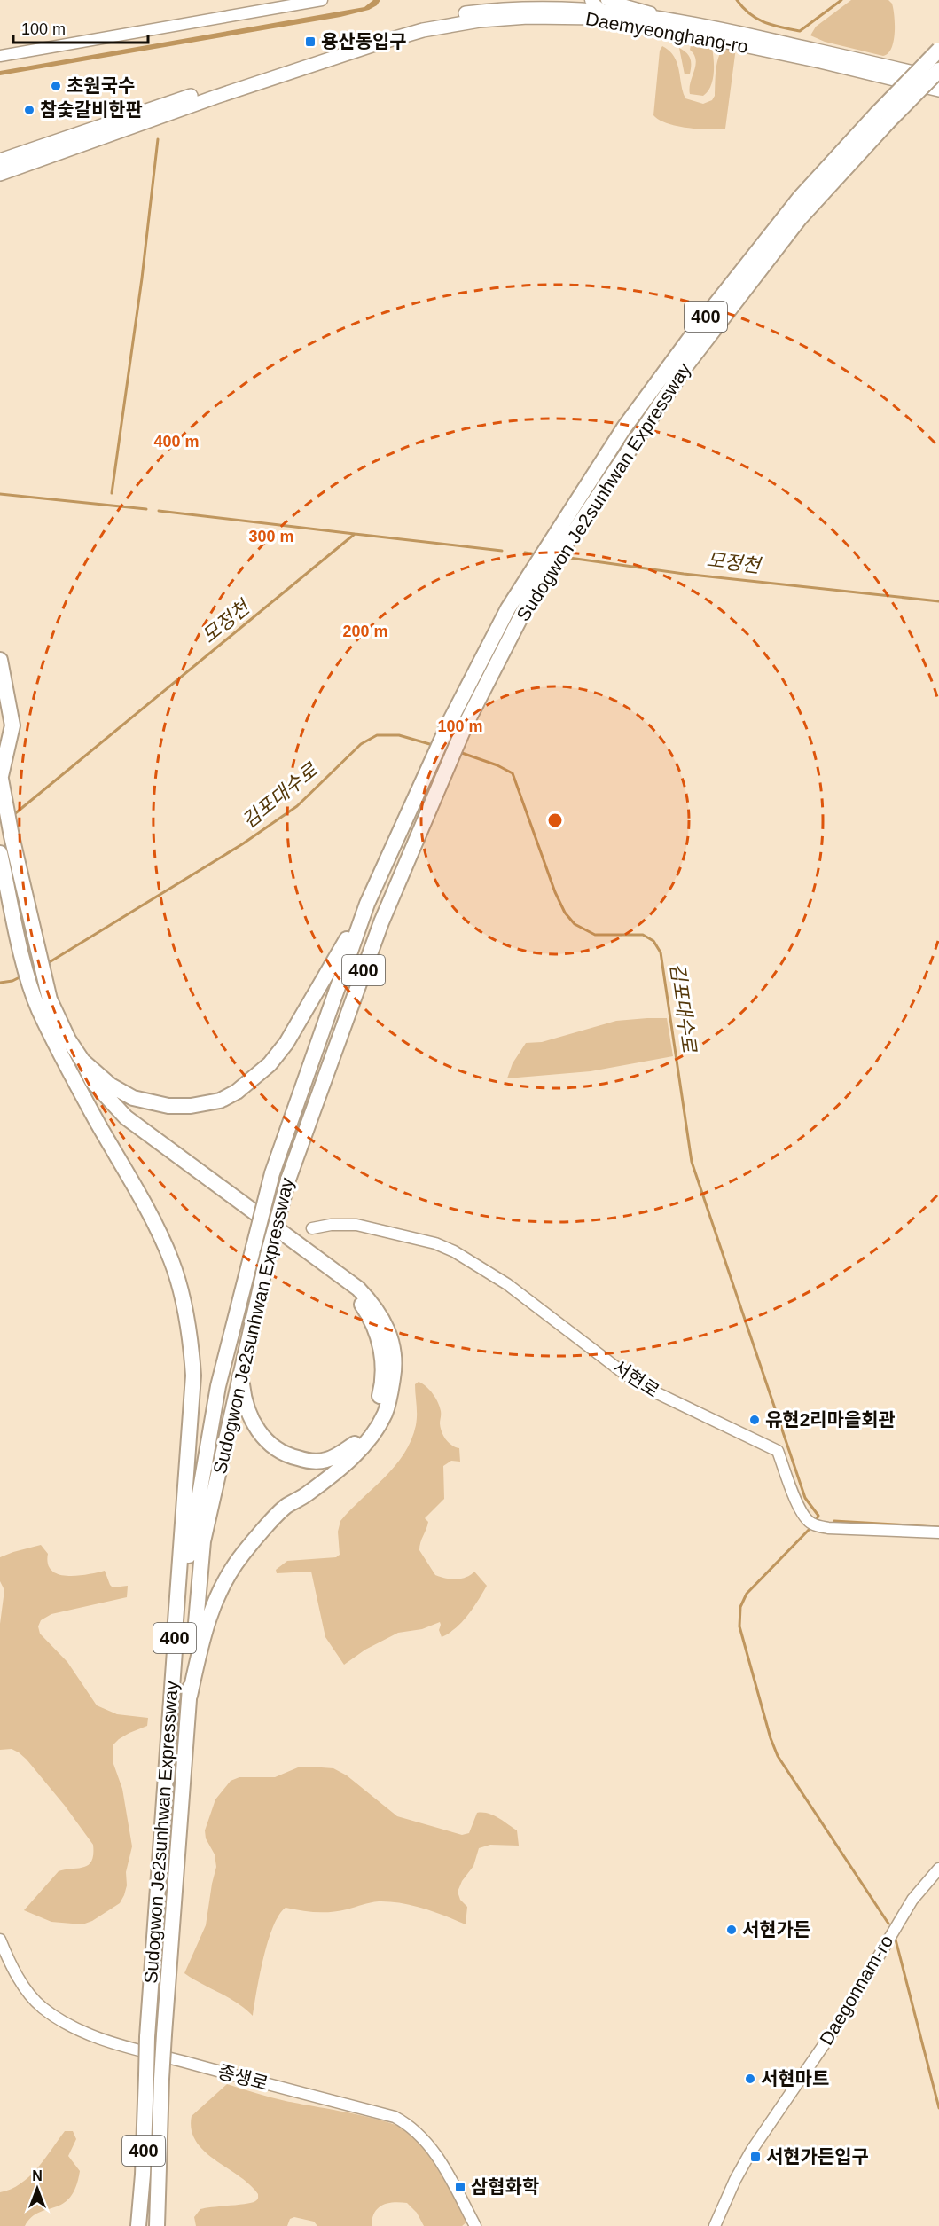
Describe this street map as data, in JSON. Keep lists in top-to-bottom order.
{
  "streets": {
    "highway": ["400", "Sudogwon Je2sunhwan Expressway"],
    "main road": ["Daemyeonghang-ro"],
    "street": ["서현로", "Daegonnam-ro", "종생로"]
  },
  "water": ["모정천", "김포대수로"],
  "places": {
    "transit": ["용산동입구", "서현가든입구", "삼협화학"],
    "other": [
      "초원국수",
      "참숯갈비한판",
      "유현2리마을회관",
      "서현가든",
      "서현마트"
    ]
  },
  "scale_bar": "100 m",
  "north": "top",
  "rings": [
    "400 m",
    "300 m",
    "200 m",
    "100 m"
  ]
}
